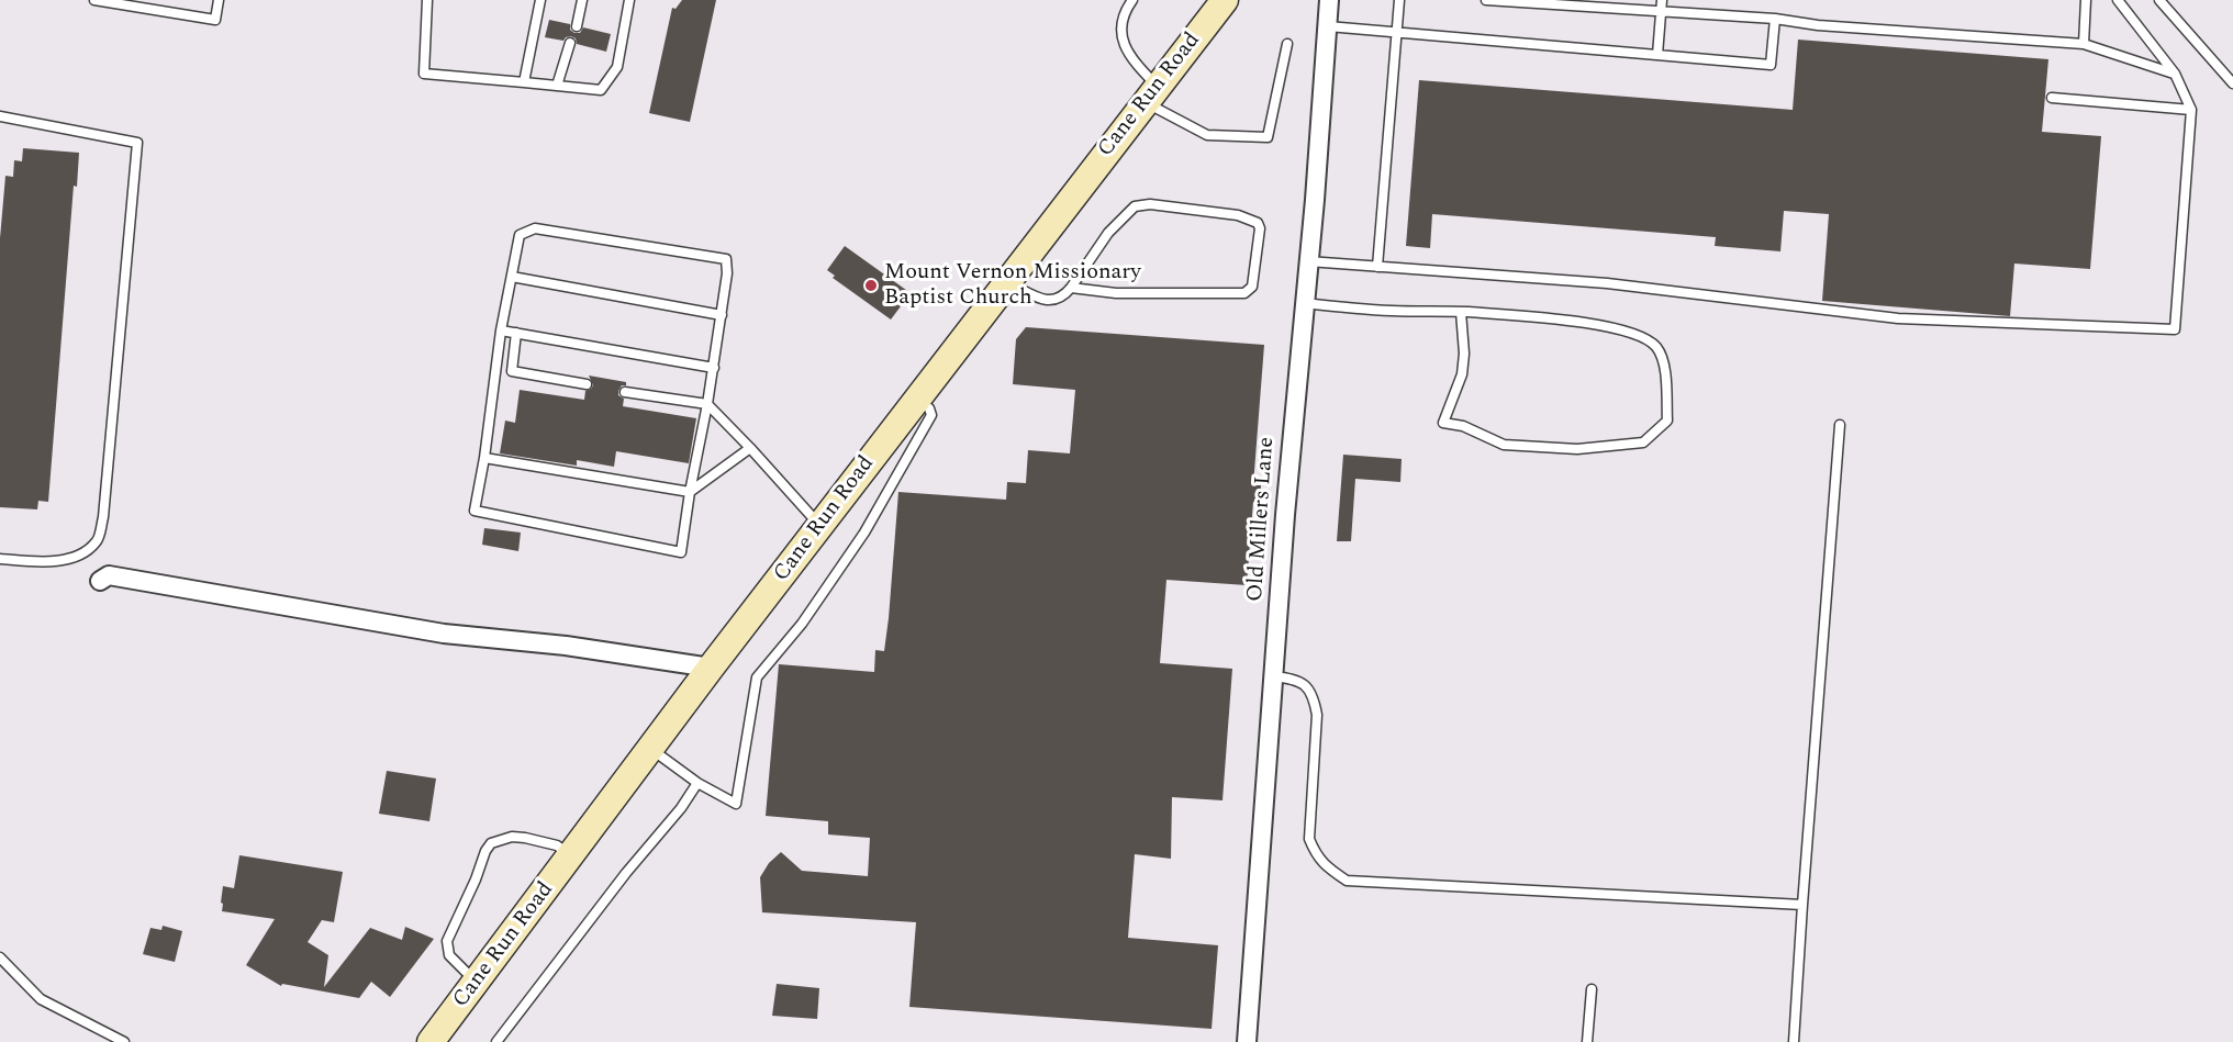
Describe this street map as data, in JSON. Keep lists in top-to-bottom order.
{
  "streets": {
    "main road": ["Cane Run Road"],
    "street": ["Old Millers Lane"]
  },
  "places": ["Mount Vernon Missionary Baptist Church"]
}
